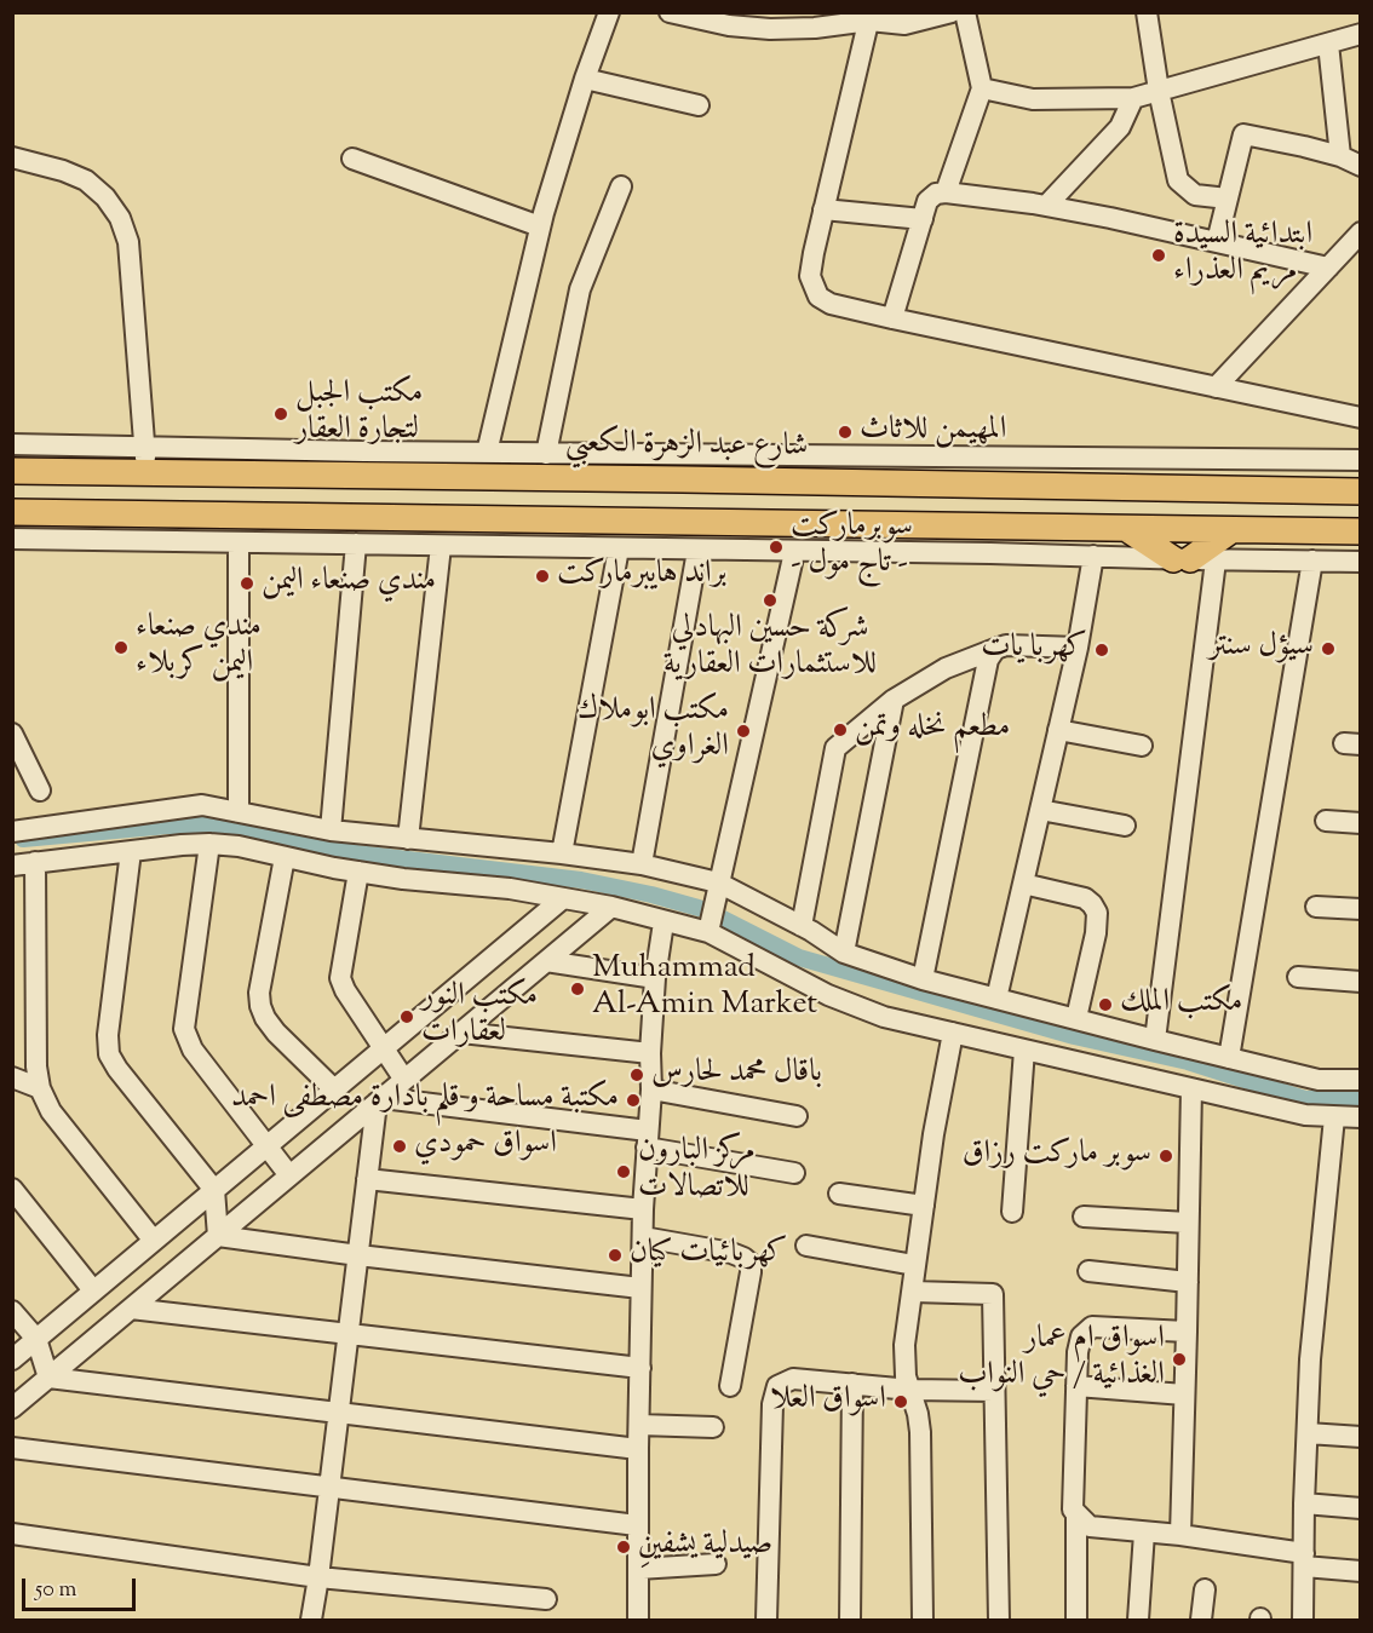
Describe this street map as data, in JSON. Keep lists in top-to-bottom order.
{
  "streets": {
    "main road": ["شارع عبد الزهرة الكعبي"]
  },
  "places": [
    "ابتدائية السيدة مريم العذراء",
    "مكتب الجبل لتجارة العقار",
    "المهيمن للاثاث",
    "سوبرماركت - تاج مول -",
    "براند هايبرماركت",
    "مندي صنعاء اليمن",
    "شركة حسين البهادلي للاستثمارات العقارية",
    "مندي صنعاء اليمن كربلاء",
    "سيؤل سنتر",
    "كهربا يات",
    "مطعم نخله وتمن",
    "مكتب ابوملاك الغراوي",
    "Muhammad Al-Amin Market",
    "مكتب الملك",
    "مكتب النور لعقارات",
    "باقال محمد لحارس",
    "مكتبة مساحة و قلم بادارة مصطفى احمد",
    "اسواق حمودي",
    "سوبر ماركت رزاق",
    "مركز البارون للاتصالات",
    "كهربائيات كيان",
    "اسواق ام عمار الغذائية / حي النواب",
    "اسواق العلا",
    "صيدلية يشفينِ"
  ],
  "scale_bar": "50 m"
}
